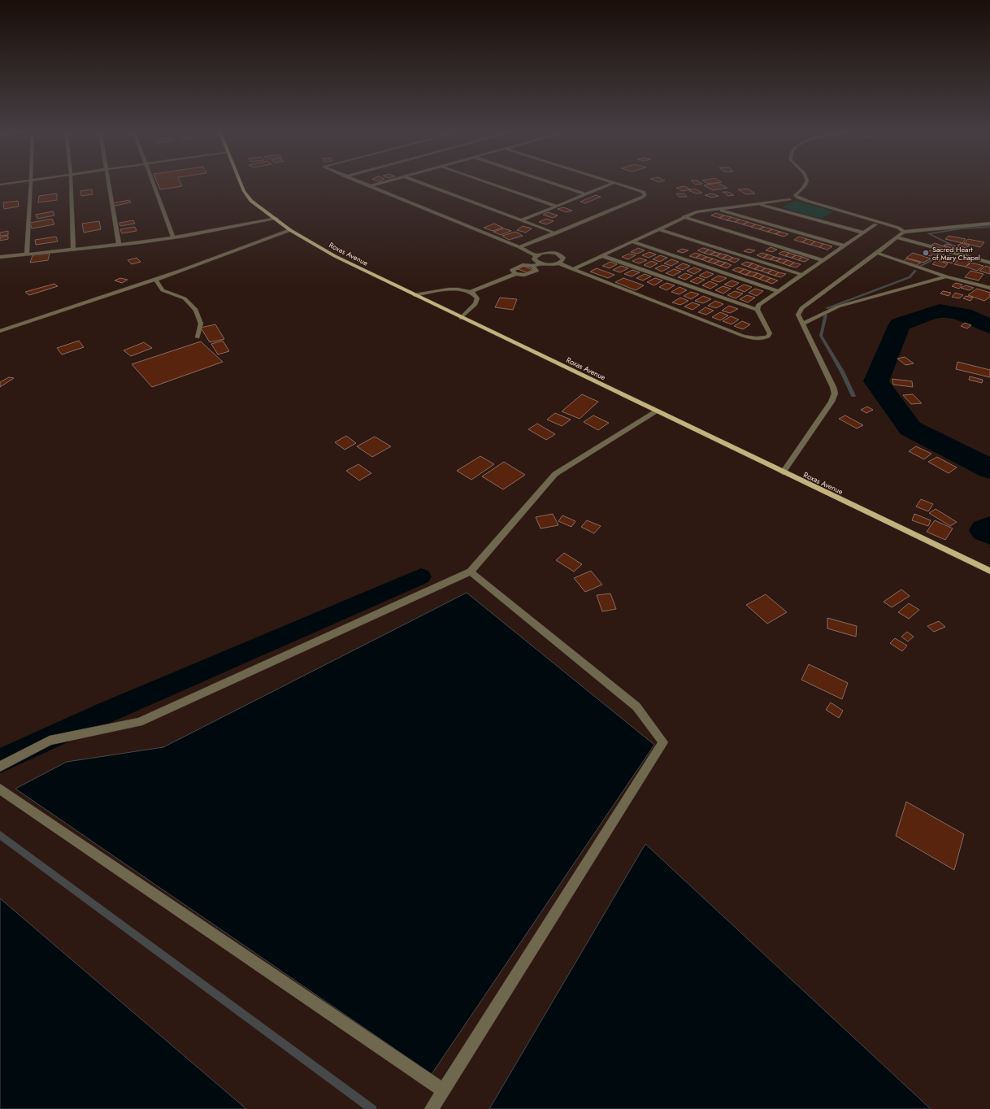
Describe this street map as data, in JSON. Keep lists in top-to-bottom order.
{
  "streets": {
    "main road": ["Roxas Avenue"]
  },
  "places": ["Sacred Heart of Mary Chapel"]
}
